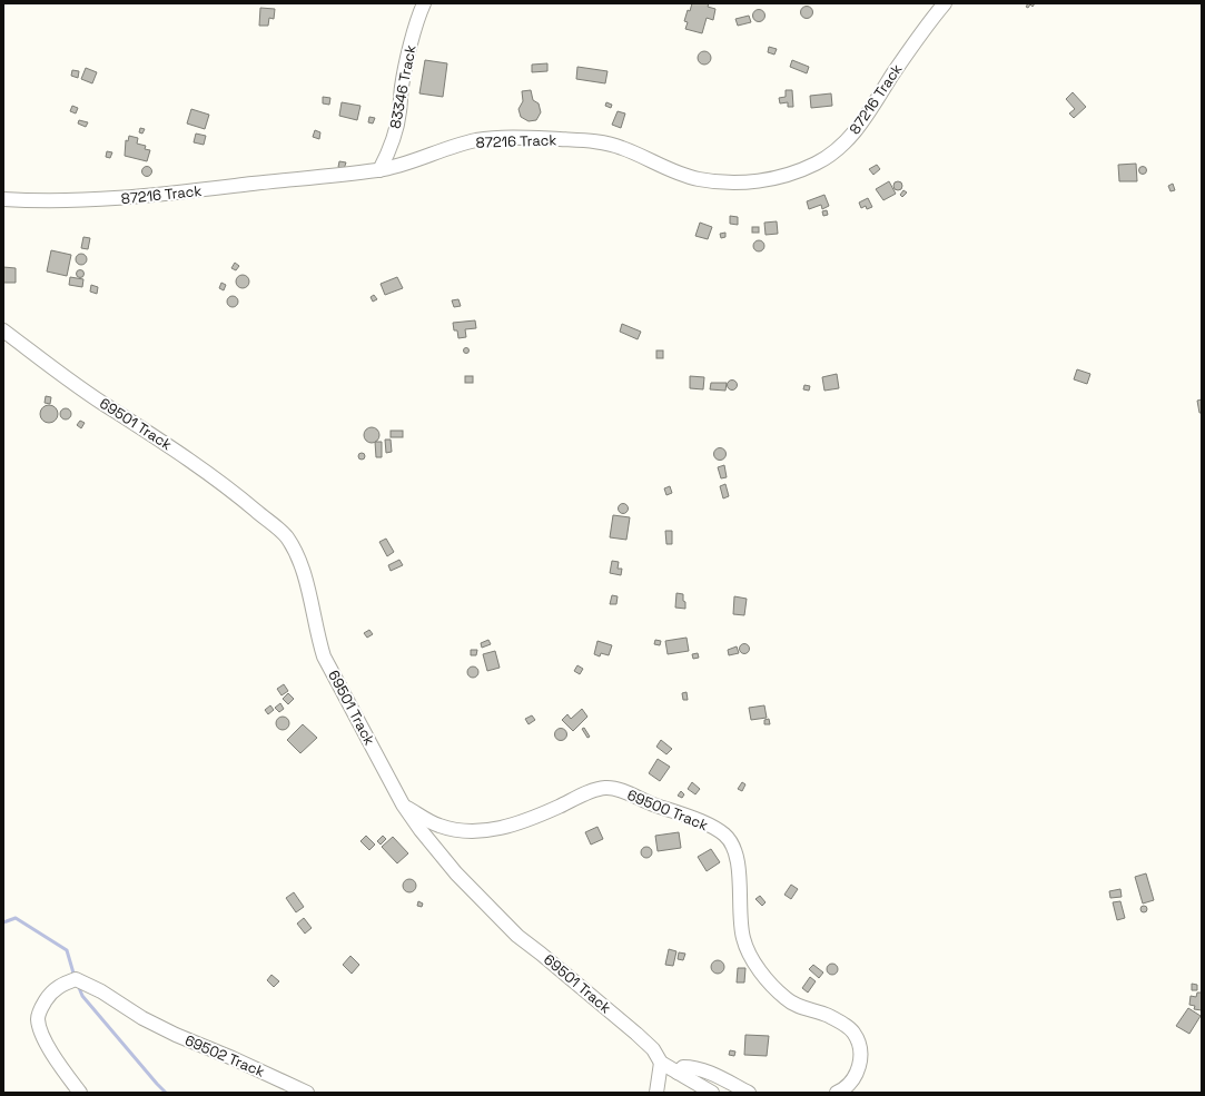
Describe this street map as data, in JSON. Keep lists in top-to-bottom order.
{
  "streets": {
    "street": [
      "83346 Track",
      "87216 Track",
      "69501 Track",
      "69500 Track",
      "69502 Track"
    ]
  },
  "crossings": [
    ["83346 Track", "87216 Track"],
    ["69501 Track", "69500 Track"]
  ]
}
